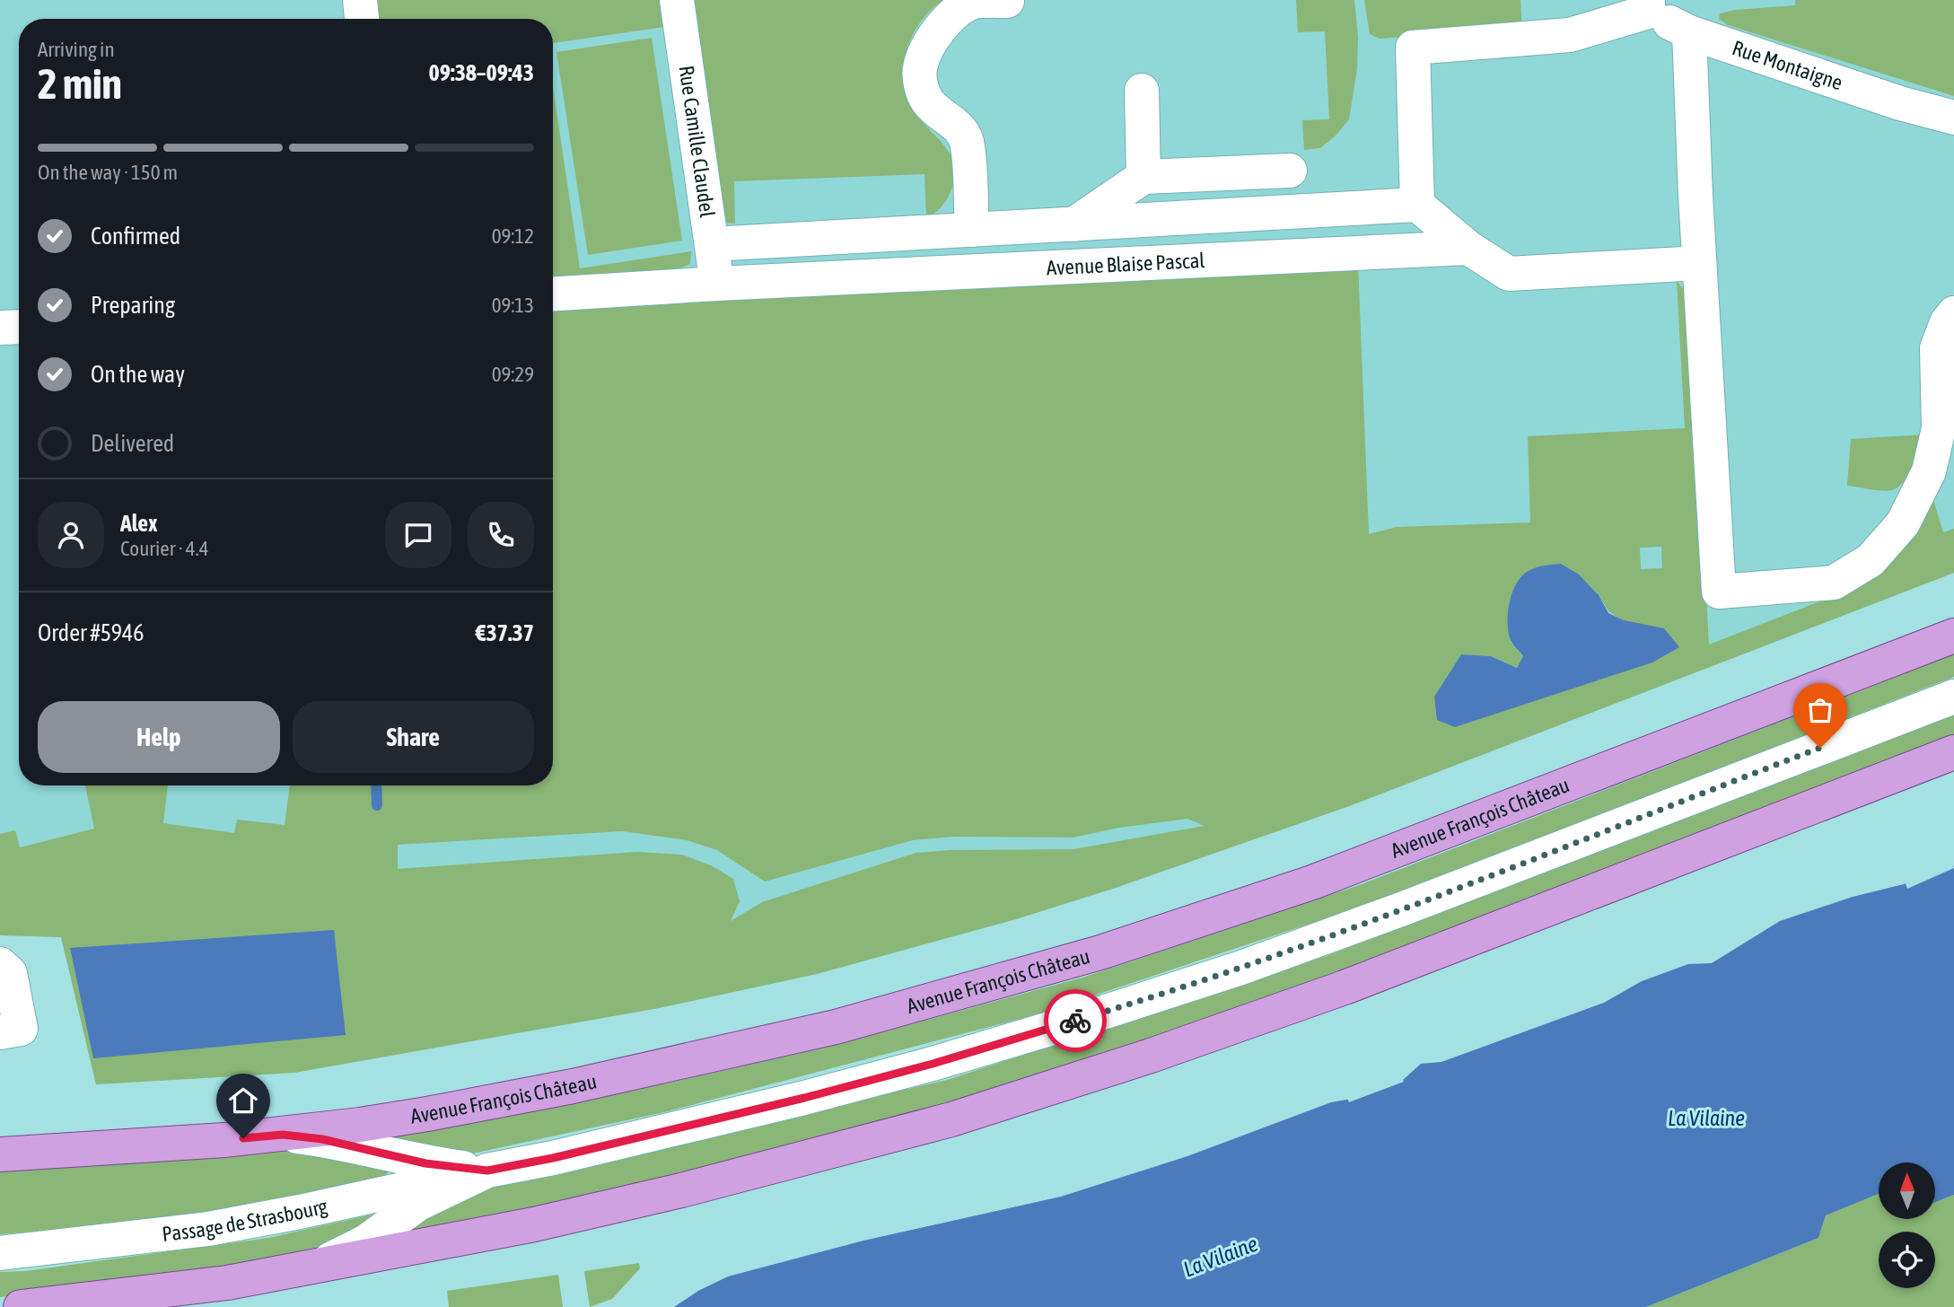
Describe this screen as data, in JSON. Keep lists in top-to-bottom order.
{
  "streets": {
    "main road": ["Avenue François Château"],
    "lane": [
      "Rue Montaigne",
      "Rue Camille Claudel",
      "Avenue Blaise Pascal",
      "Passage de Strasbourg"
    ]
  },
  "crossings": [
    ["Rue Camille Claudel", "Avenue Blaise Pascal"]
  ],
  "water": ["La Vilaine"],
  "north": "top",
  "page": {
    "heading": ["2 min", "Arriving in", "09:38–09:43"],
    "panel": [
      "Alex",
      "Courier · 4.4",
      "Order #5946",
      "€37.37"
    ],
    "bar": "On the way · 150 m",
    "list": [
      ["Confirmed", "09:12"],
      ["Preparing", "09:13"],
      ["On the way", "09:29"],
      "Delivered"
    ],
    "buttons": ["Help", "Share"]
  }
}
